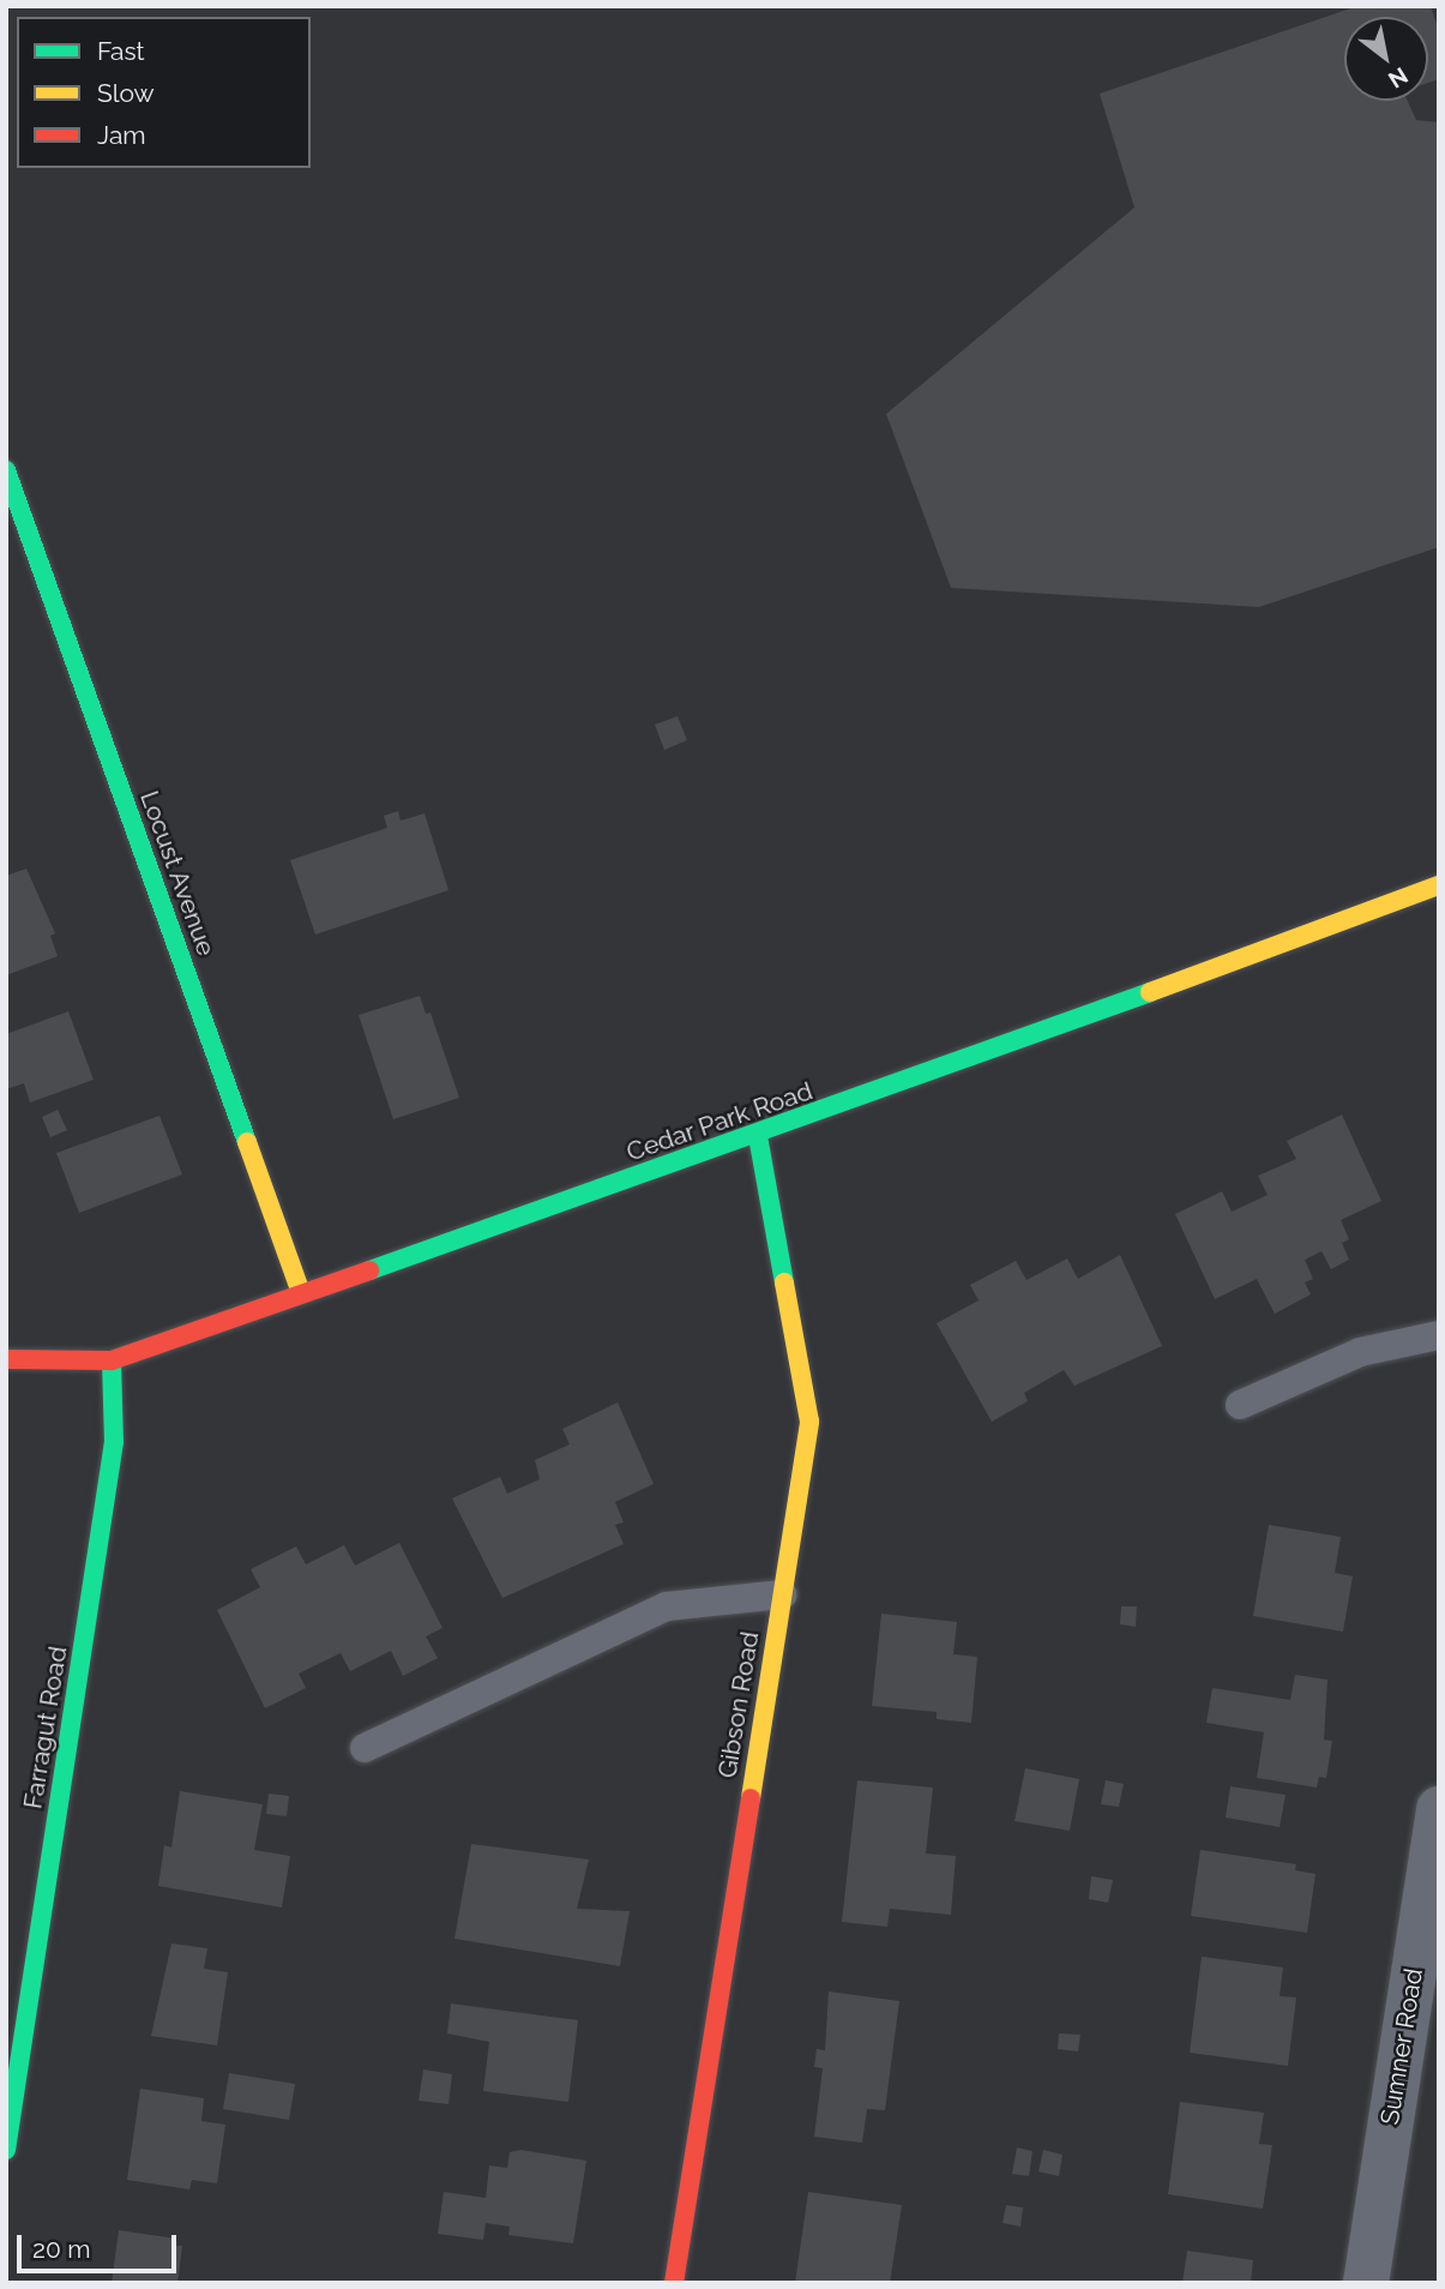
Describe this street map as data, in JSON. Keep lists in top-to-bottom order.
{
  "streets": {
    "street": [
      "Locust Avenue",
      "Cedar Park Road",
      "Gibson Road",
      "Farragut Road",
      "Sumner Road"
    ]
  },
  "crossings": [
    ["Locust Avenue", "Cedar Park Road"],
    ["Cedar Park Road", "Gibson Road"],
    ["Cedar Park Road", "Farragut Road"]
  ],
  "legend": ["Fast", "Slow", "Jam"],
  "scale_bar": "20 m",
  "north": "bottom right"
}
